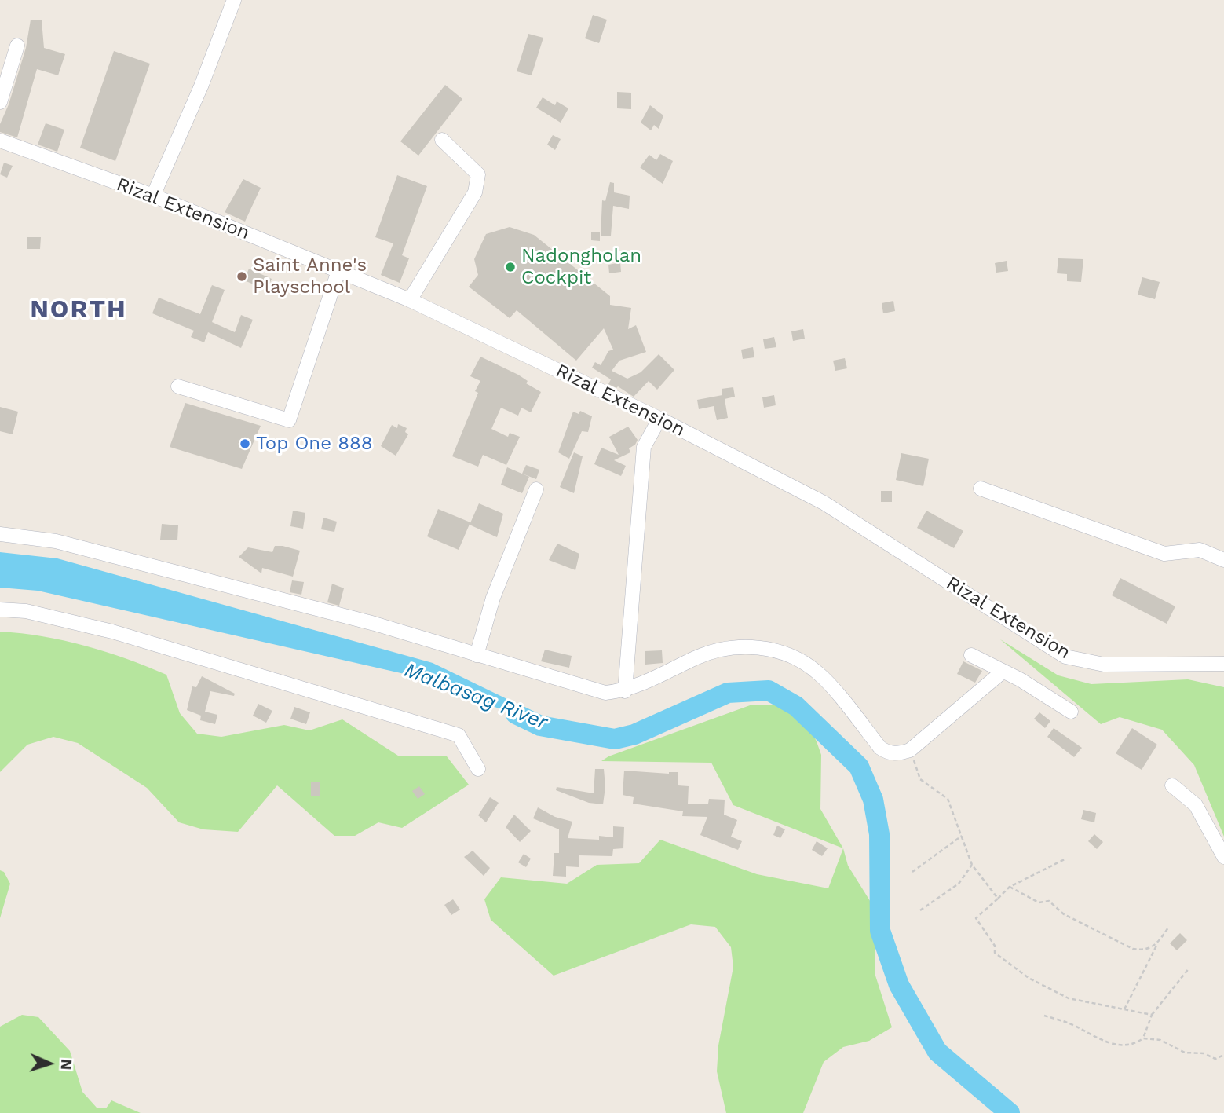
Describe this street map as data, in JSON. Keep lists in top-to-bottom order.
{
  "streets": {
    "street": ["Rizal Extension"]
  },
  "districts": ["NORTH"],
  "water": ["Malbasag River"],
  "places": ["Nadongholan Cockpit", "Saint Anne's Playschool", "Top One 888"],
  "north": "right"
}
